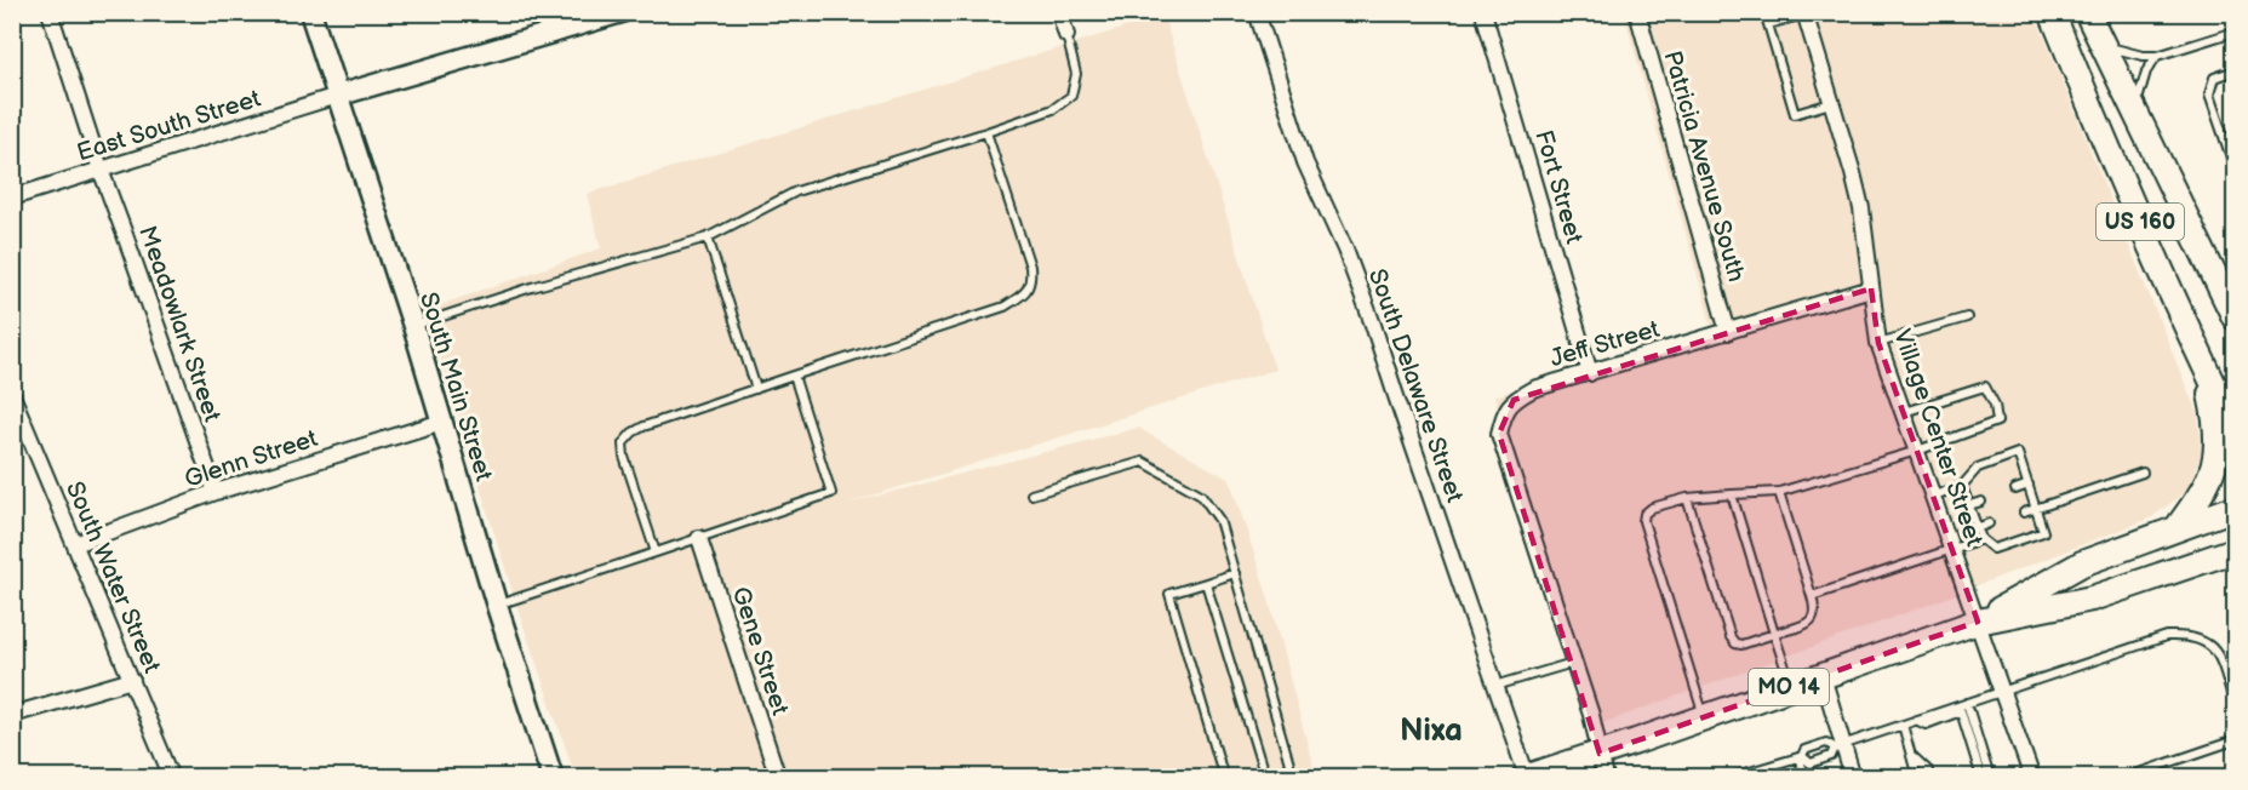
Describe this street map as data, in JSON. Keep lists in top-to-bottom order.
{
  "streets": {
    "main road": ["US 160", "MO 14"],
    "street": [
      "East South Street",
      "Patricia Avenue South",
      "Fort Street",
      "Meadowlark Street",
      "Jeff Street",
      "South Delaware Street",
      "South Main Street",
      "Village Center Street",
      "Glenn Street",
      "South Water Street",
      "Gene Street"
    ]
  },
  "crossings": [
    ["East South Street", "Meadowlark Street"],
    ["East South Street", "South Main Street"],
    ["Patricia Avenue South", "Jeff Street"],
    ["Fort Street", "Jeff Street"],
    ["Meadowlark Street", "Glenn Street"],
    ["Jeff Street", "Village Center Street"],
    ["South Delaware Street", "MO 14"],
    ["South Main Street", "Glenn Street"],
    ["Village Center Street", "MO 14"],
    ["Glenn Street", "South Water Street"]
  ],
  "districts": ["Nixa"]
}
